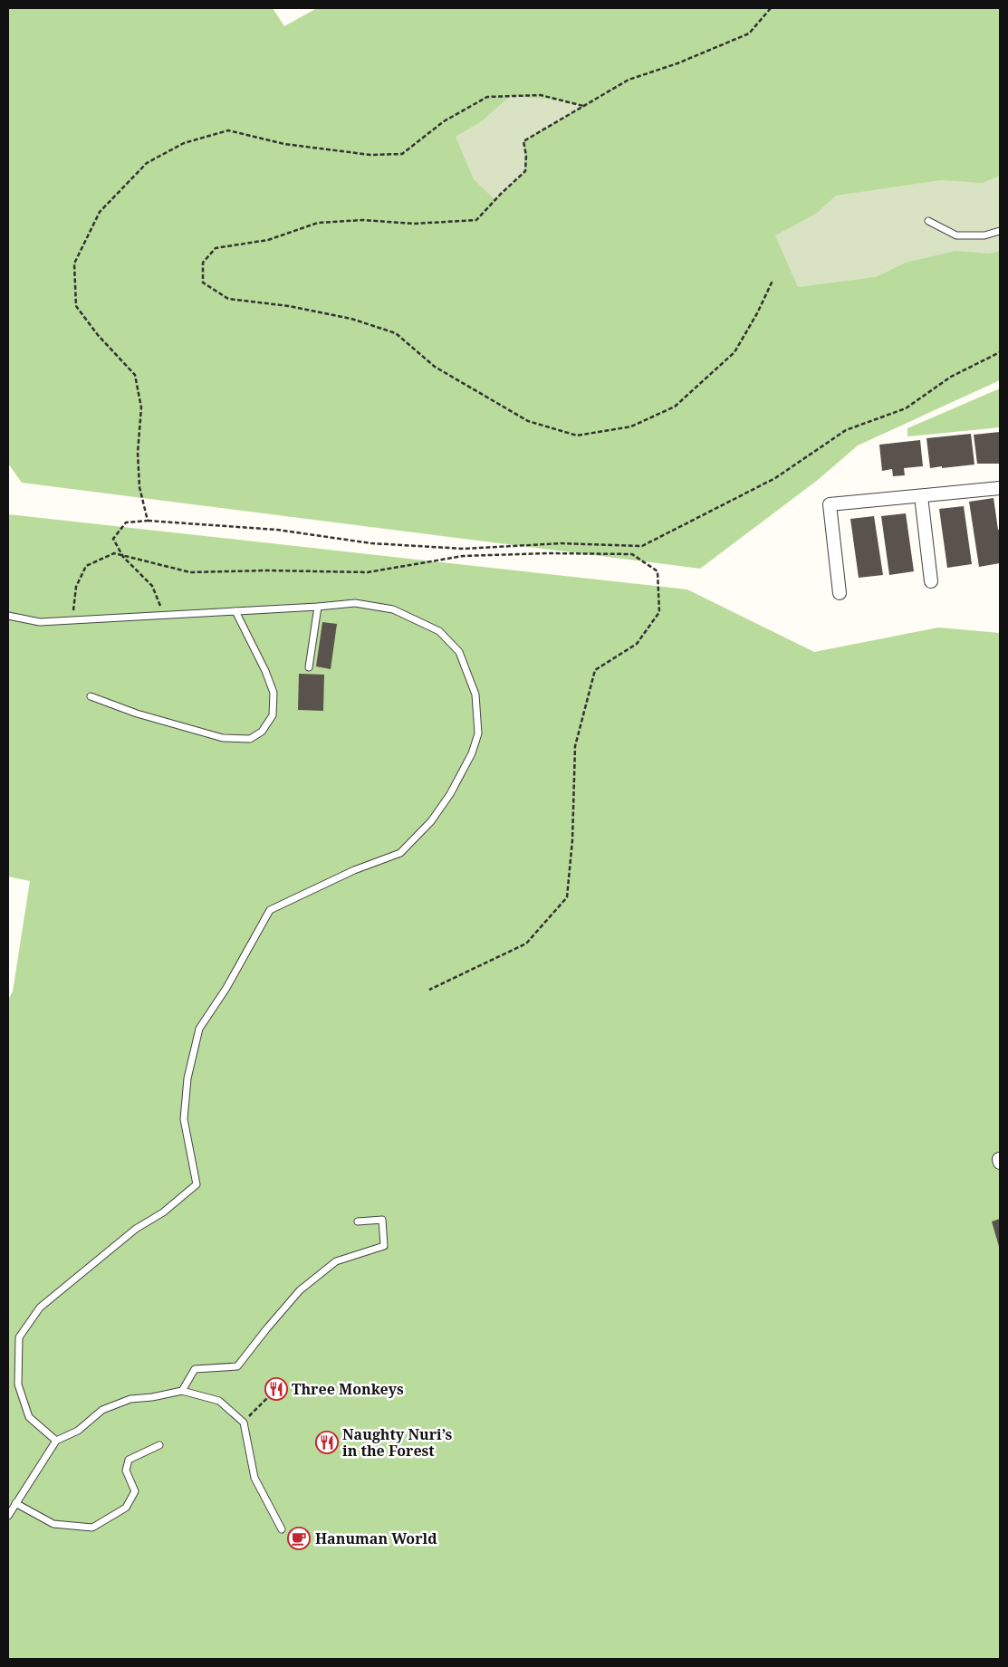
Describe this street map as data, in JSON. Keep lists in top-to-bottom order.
{
  "places": {
    "restaurant": ["Three Monkeys", "Naughty Nuri’s in the Forest"],
    "cafe": ["Hanuman World"]
  }
}
